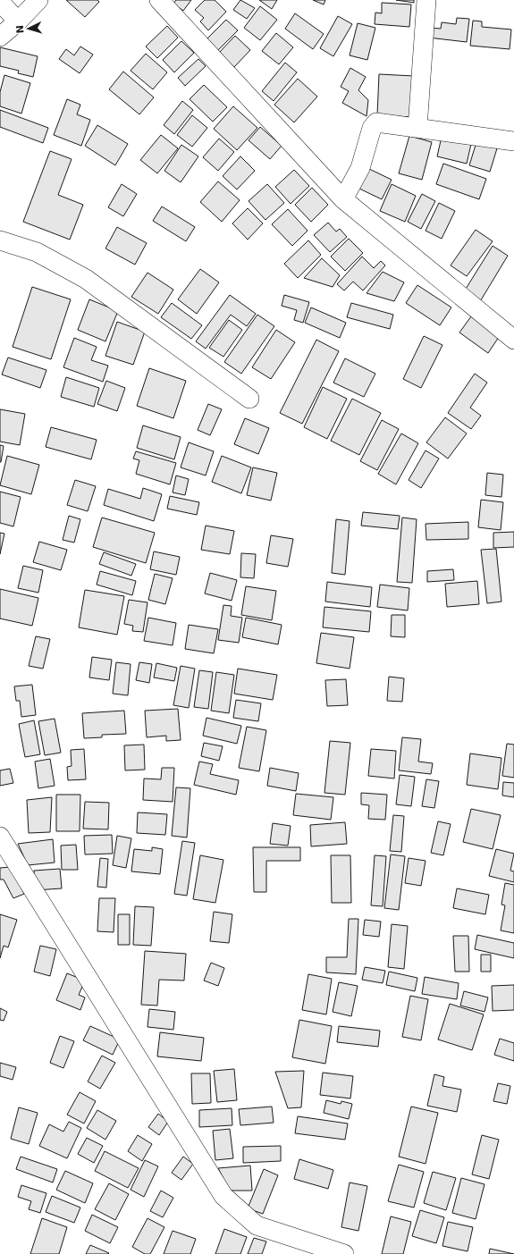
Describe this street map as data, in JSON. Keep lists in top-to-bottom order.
{
  "north": "left"
}
